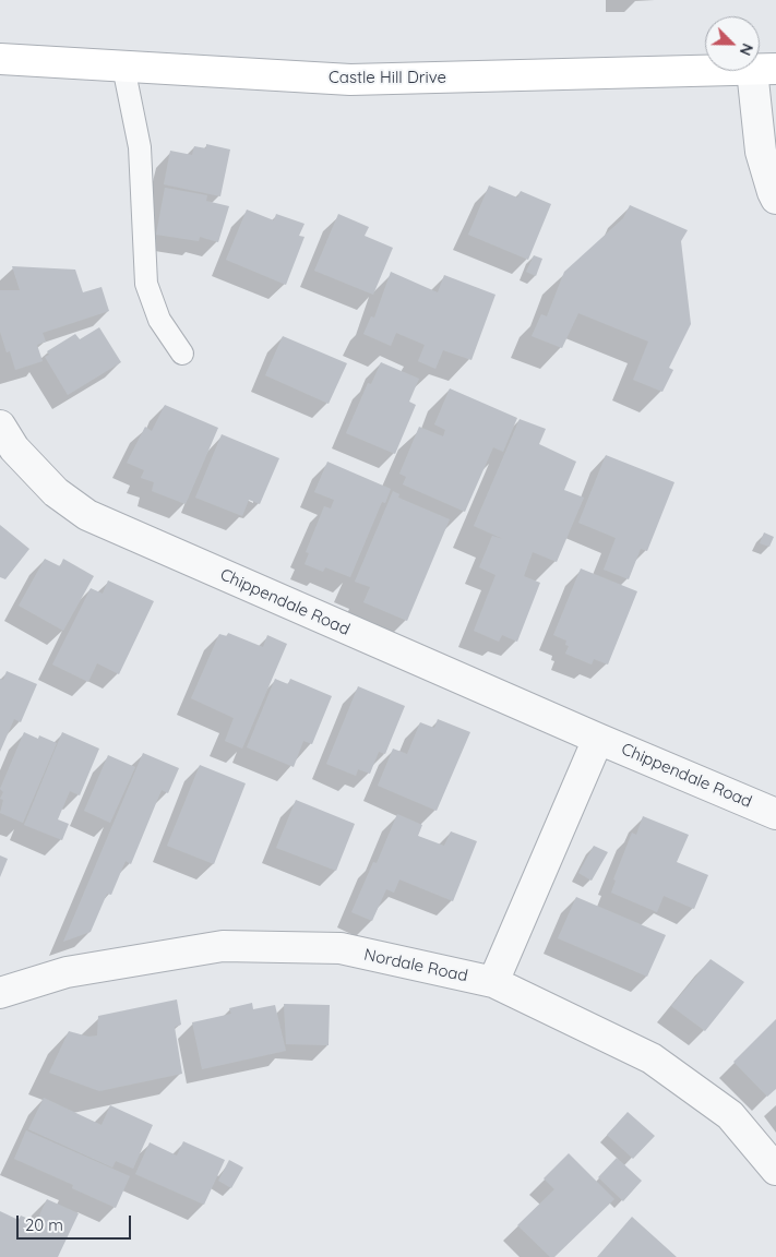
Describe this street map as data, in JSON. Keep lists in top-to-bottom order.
{
  "streets": {
    "street": ["Castle Hill Drive", "Chippendale Road", "Nordale Road"]
  },
  "scale_bar": "20 m",
  "north": "bottom right"
}
